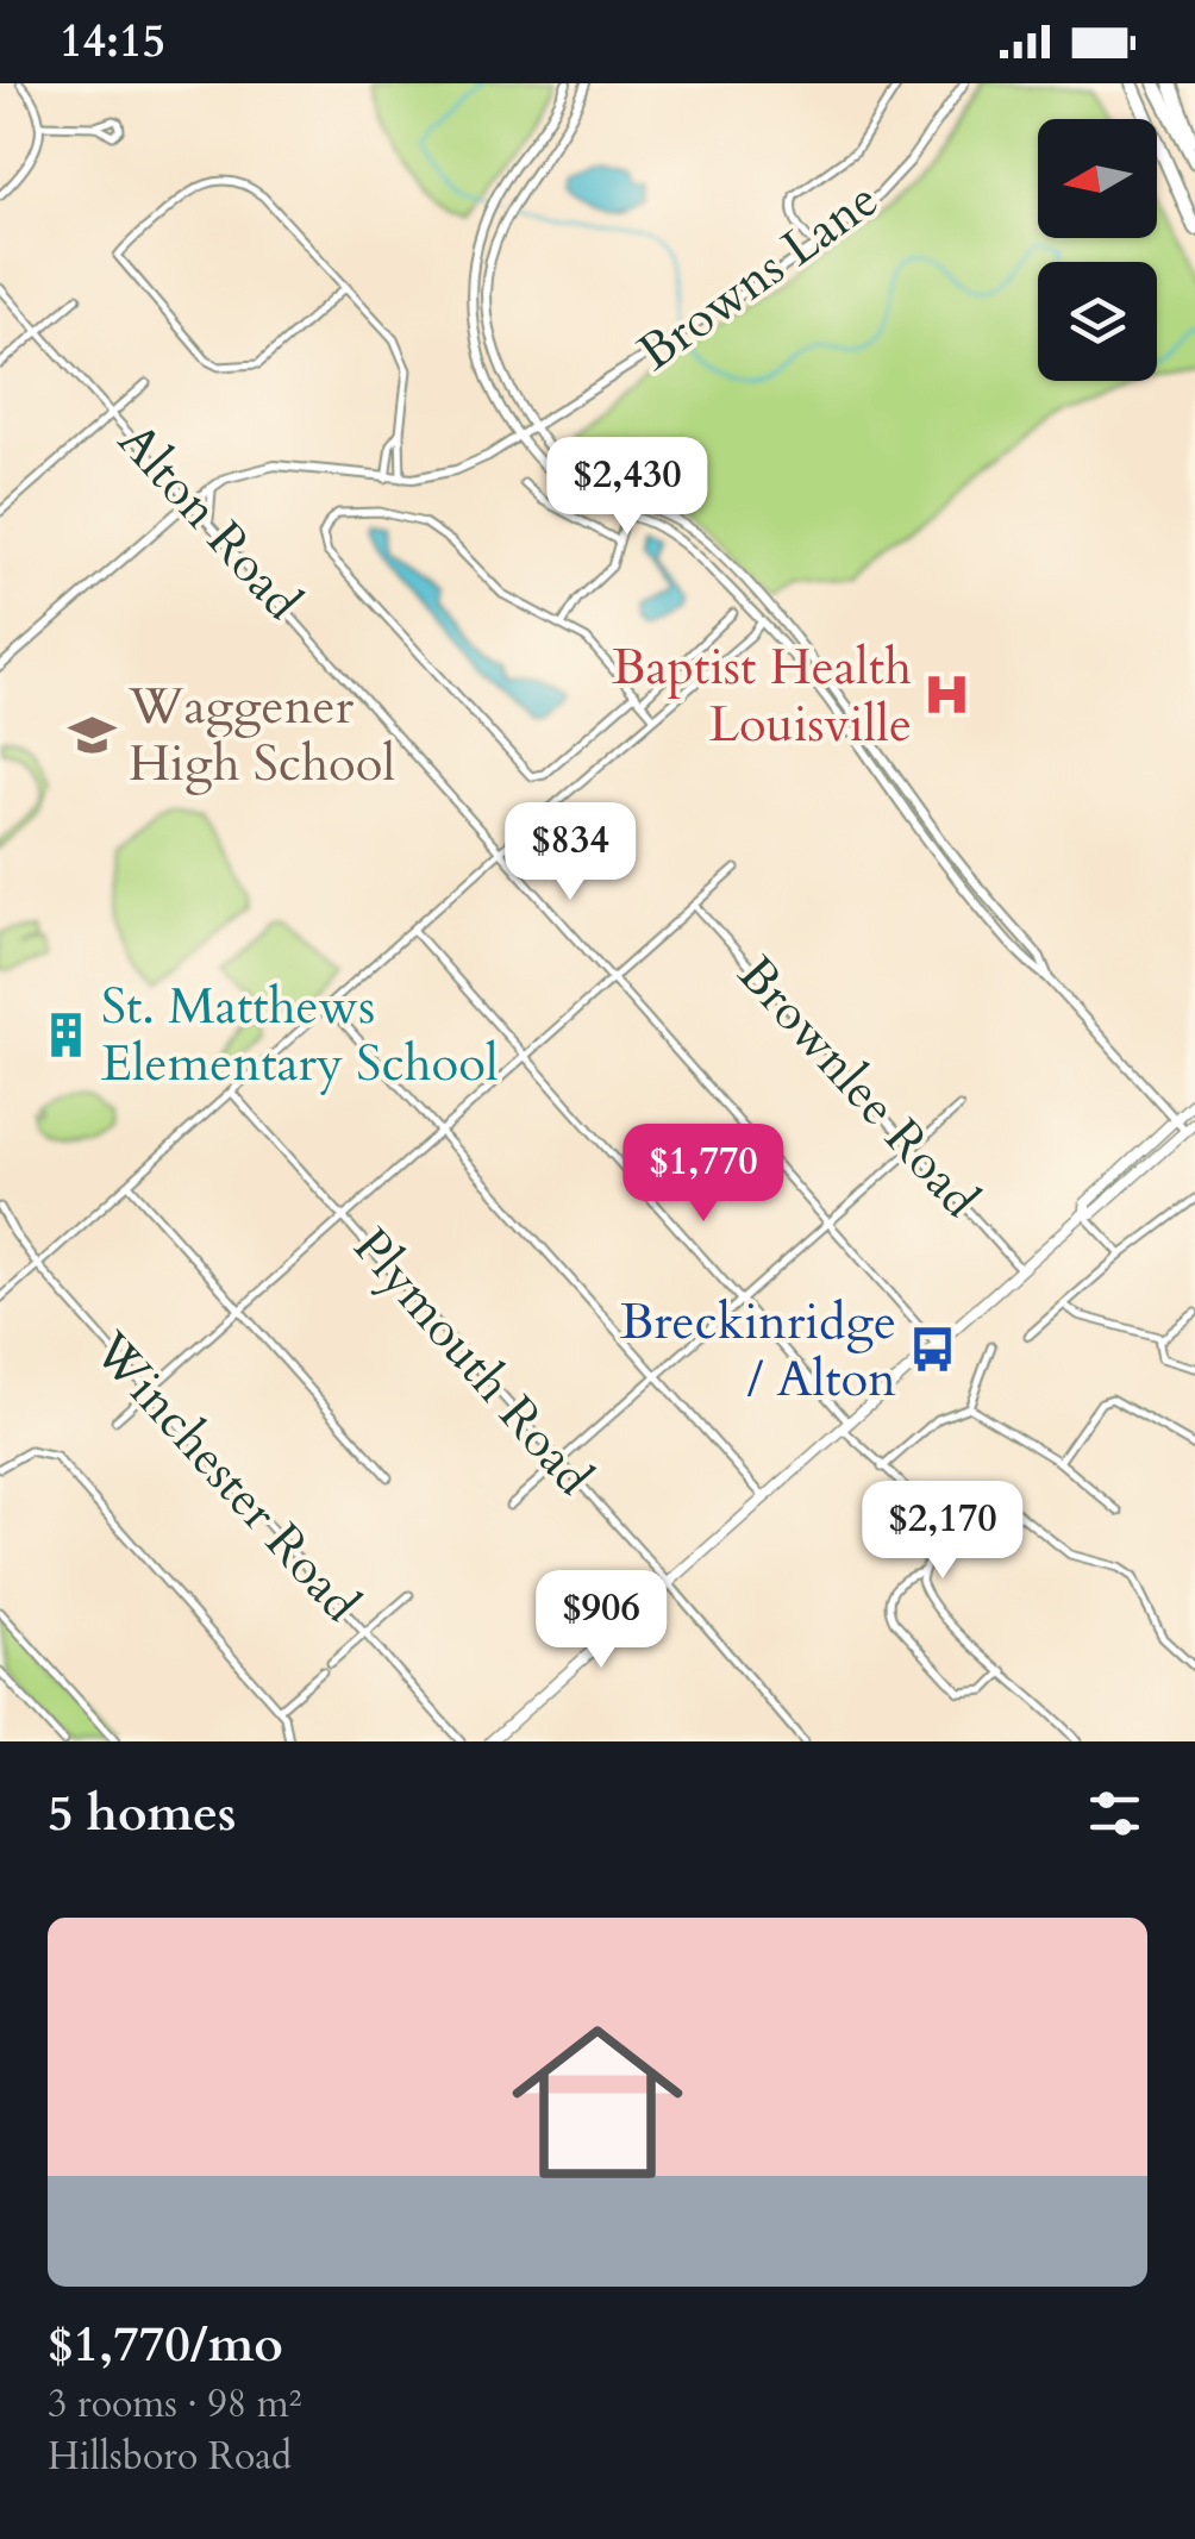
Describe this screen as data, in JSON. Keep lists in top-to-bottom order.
{
  "streets": {
    "street": [
      "Browns Lane",
      "Alton Road",
      "Brownlee Road",
      "Plymouth Road",
      "Winchester Road"
    ]
  },
  "places": {
    "hospital": ["Baptist Health Louisville"],
    "school or university": ["Waggener High School"],
    "building": ["St. Matthews Elementary School"],
    "bus stop": ["Breckinridge / Alton"]
  },
  "north": "left",
  "page": {
    "status": "14:15",
    "price": [
      "$2,430",
      "$834",
      "$1,770",
      "$2,170",
      "$906"
    ],
    "heading": "5 homes",
    "list": [
      {
        "name": "$1,770/mo",
        "note": "3 rooms · 98 m² · Hillsboro Road"
      }
    ]
  }
}
